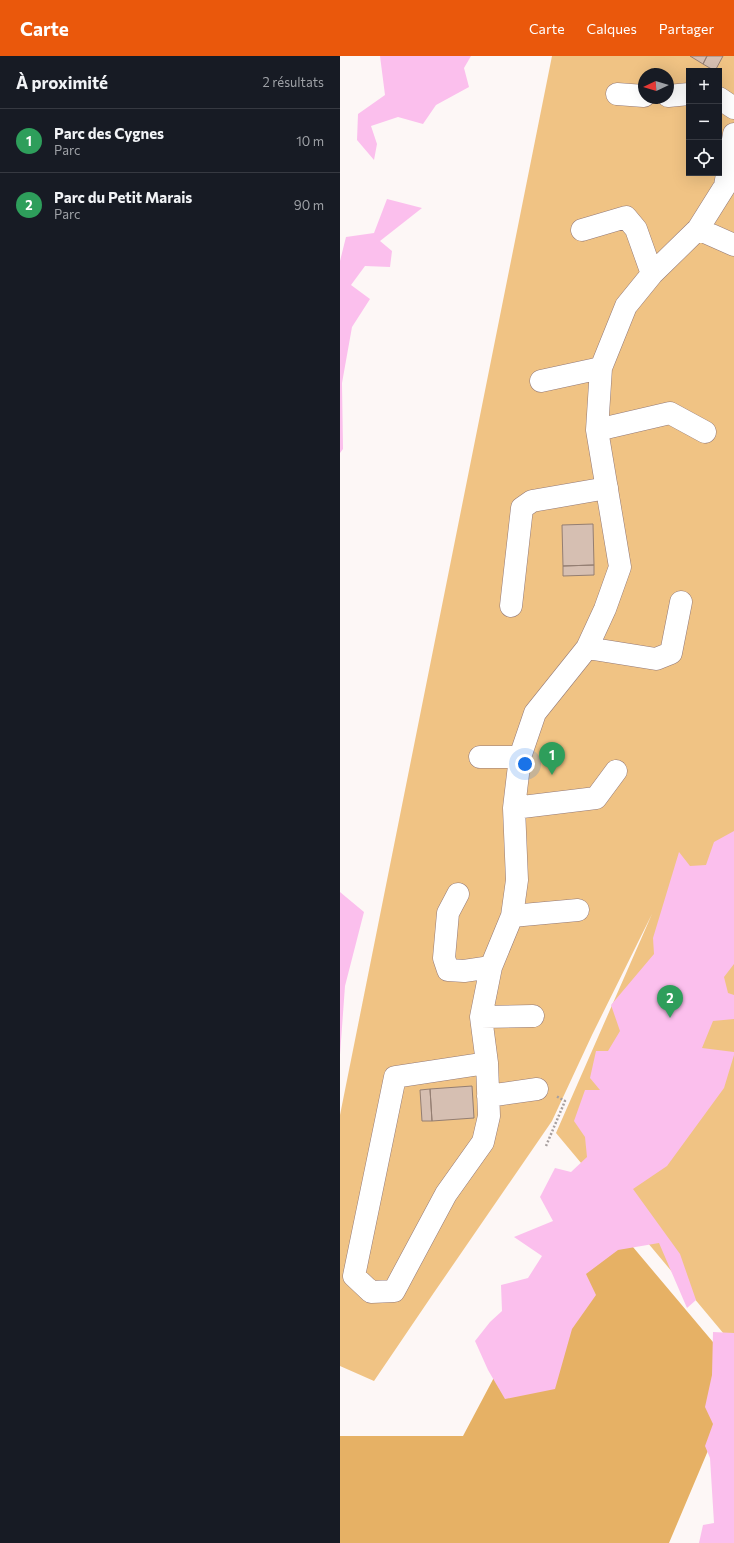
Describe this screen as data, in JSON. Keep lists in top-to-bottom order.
{
  "north": "left",
  "page": {
    "header": "Carte",
    "nav": ["Carte", "Calques", "Partager"],
    "heading": ["À proximité", "2 résultats"],
    "map_buttons": ["+", "−"],
    "list": [
      {
        "mark": "1",
        "name": "Parc des Cygnes",
        "note": "Parc",
        "value": "10 m"
      },
      {
        "mark": "2",
        "name": "Parc du Petit Marais",
        "note": "Parc",
        "value": "90 m"
      }
    ],
    "pins": ["1", "2"]
  }
}
